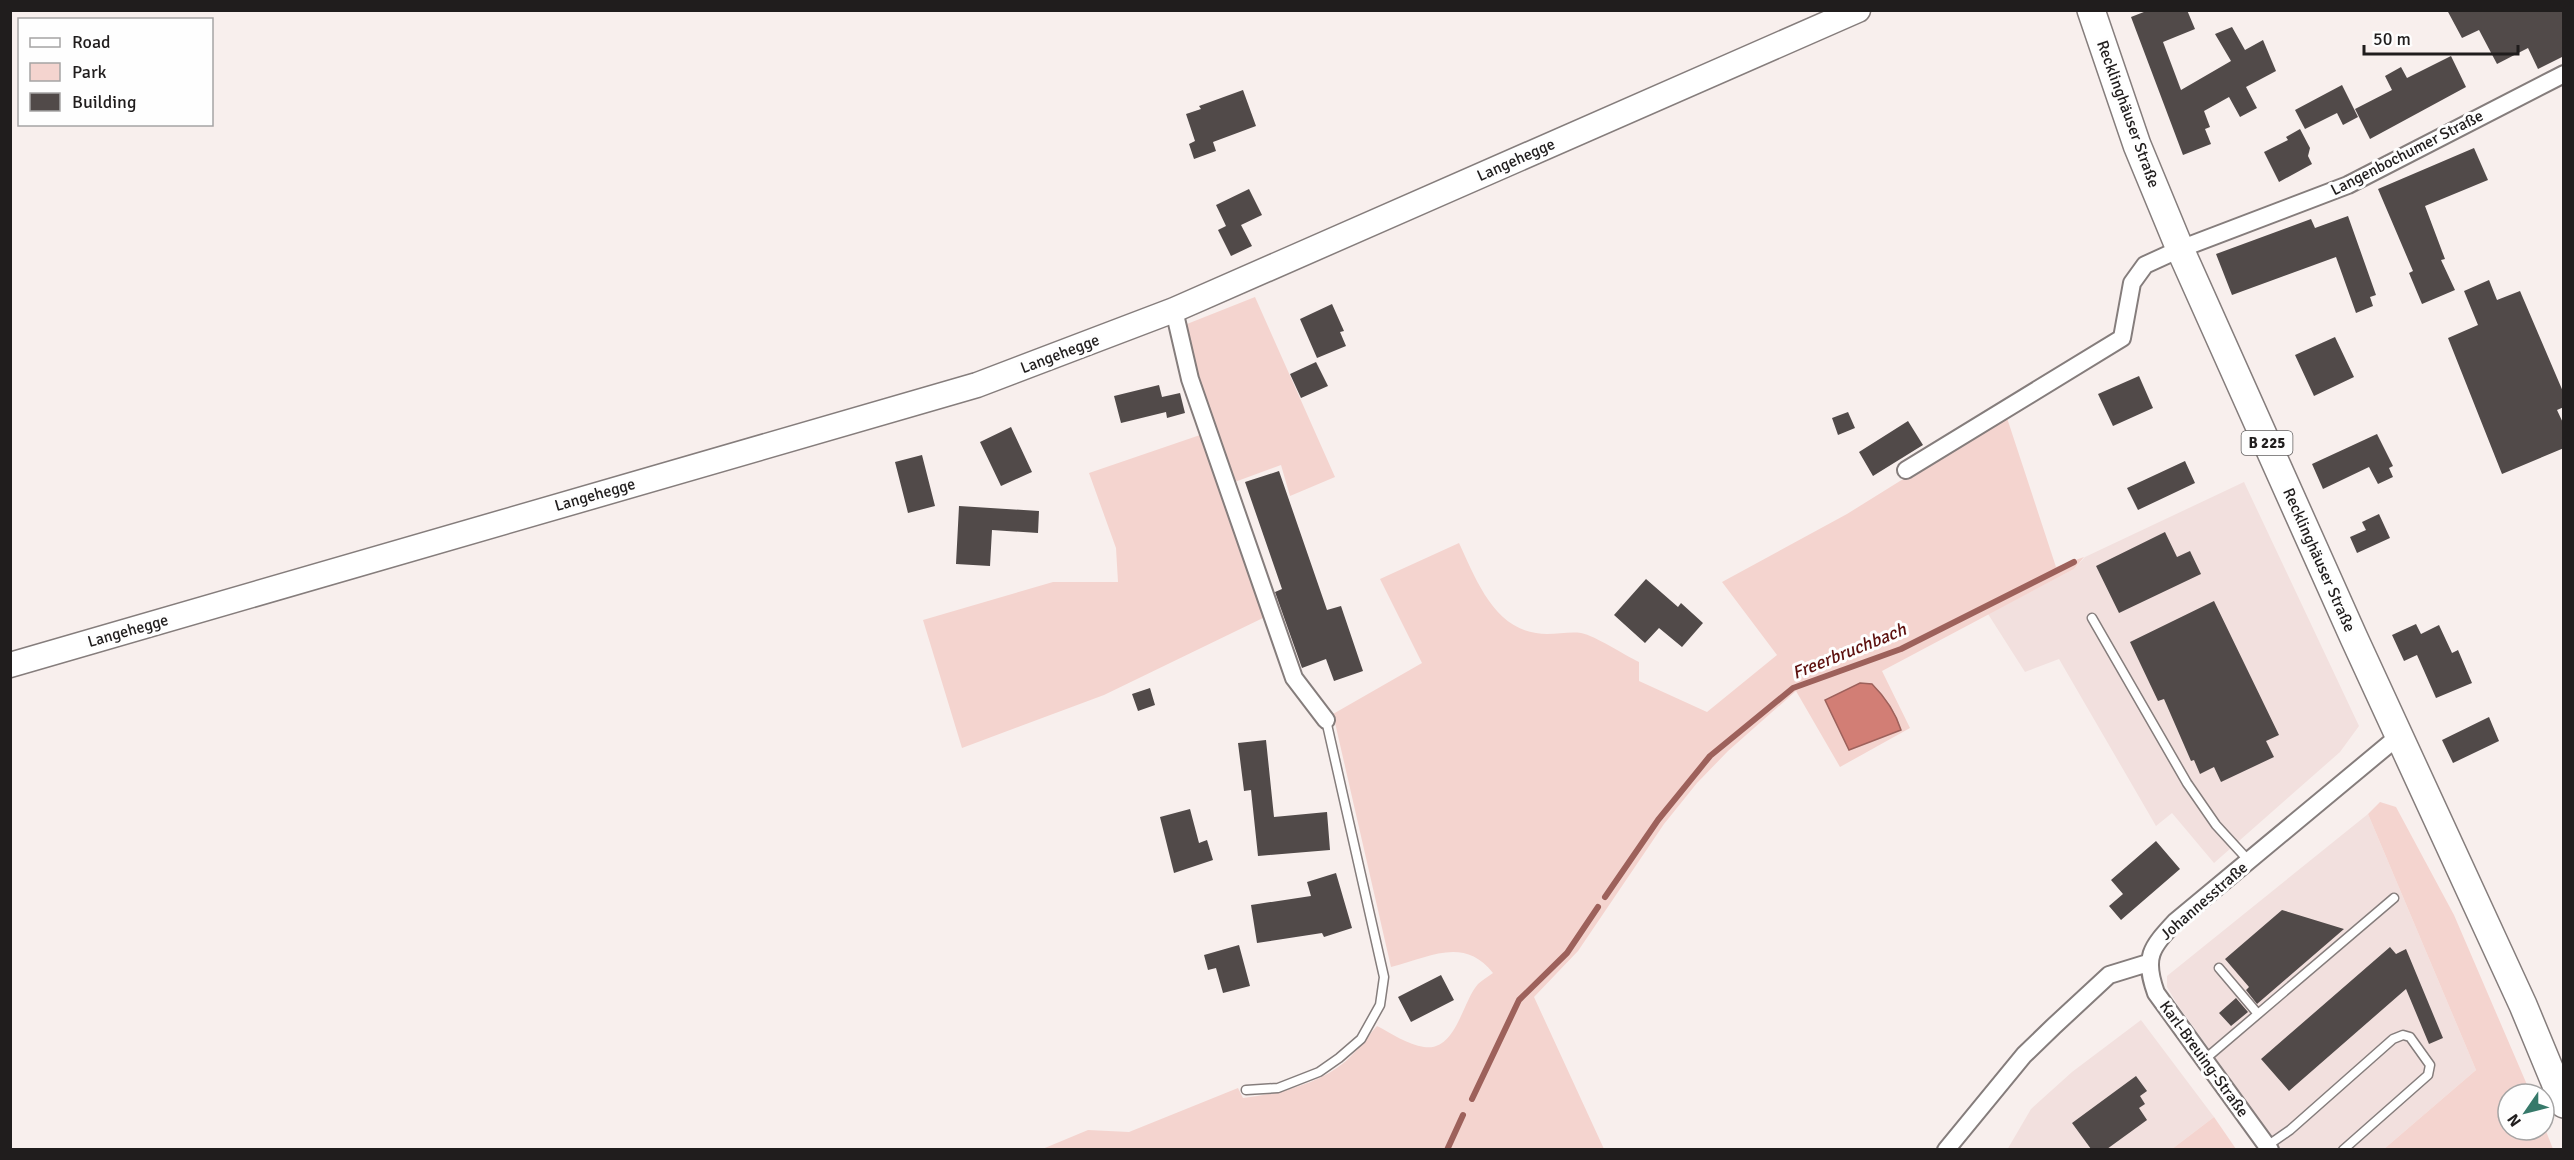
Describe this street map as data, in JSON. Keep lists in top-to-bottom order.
{
  "streets": {
    "main road": ["Recklinghäuser Straße", "B 225"],
    "street": [
      "Langenbochumer Straße",
      "Langehegge",
      "Johannesstraße",
      "Karl-Breuing-Straße"
    ]
  },
  "crossings": [
    ["Recklinghäuser Straße", "Langenbochumer Straße"],
    ["Recklinghäuser Straße", "Johannesstraße"],
    ["Johannesstraße", "Karl-Breuing-Straße"]
  ],
  "water": ["Freerbruchbach"],
  "legend": ["Road", "Park", "Building"],
  "scale_bar": "50 m",
  "north": "bottom left"
}
